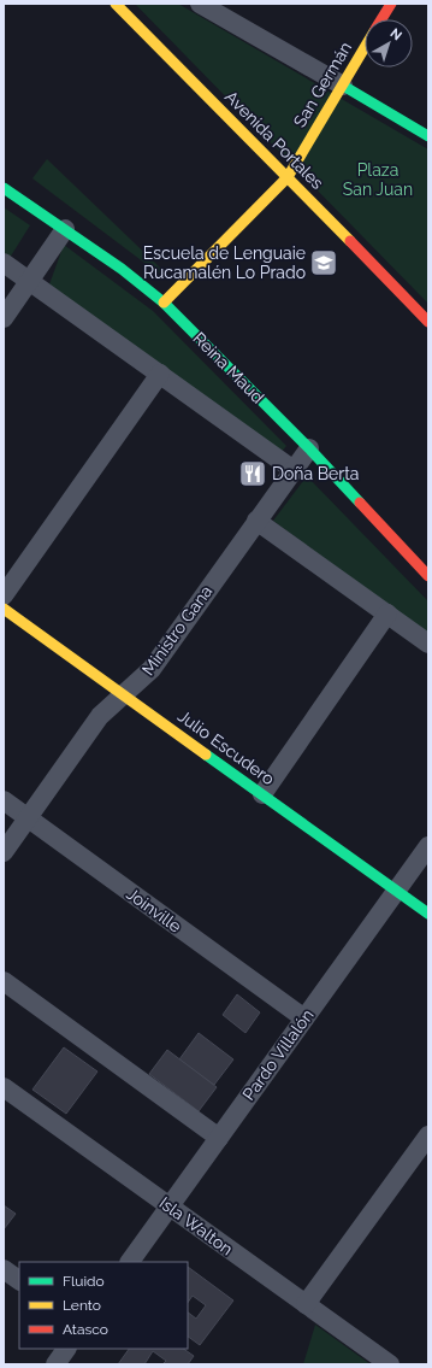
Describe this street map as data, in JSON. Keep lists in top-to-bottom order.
{
  "streets": {
    "street": [
      "San Germán",
      "Avenida Portales",
      "Reina Maud",
      "Ministro Gana",
      "Julio Escudero",
      "Joinville",
      "Pardo Villalón",
      "Isla Walton"
    ]
  },
  "crossings": [
    ["San Germán", "Avenida Portales"],
    ["San Germán", "Reina Maud"],
    ["Reina Maud", "Ministro Gana"],
    ["Ministro Gana", "Julio Escudero"],
    ["Ministro Gana", "Joinville"],
    ["Julio Escudero", "Pardo Villalón"],
    ["Joinville", "Pardo Villalón"],
    ["Pardo Villalón", "Isla Walton"]
  ],
  "parks": ["Plaza San Juan"],
  "places": {
    "school or university": ["Escuela de Lenguaie Rucamalén Lo Prado"],
    "restaurant": ["Doña Berta"]
  },
  "legend": ["Fluido", "Lento", "Atasco"],
  "north": "top right"
}
